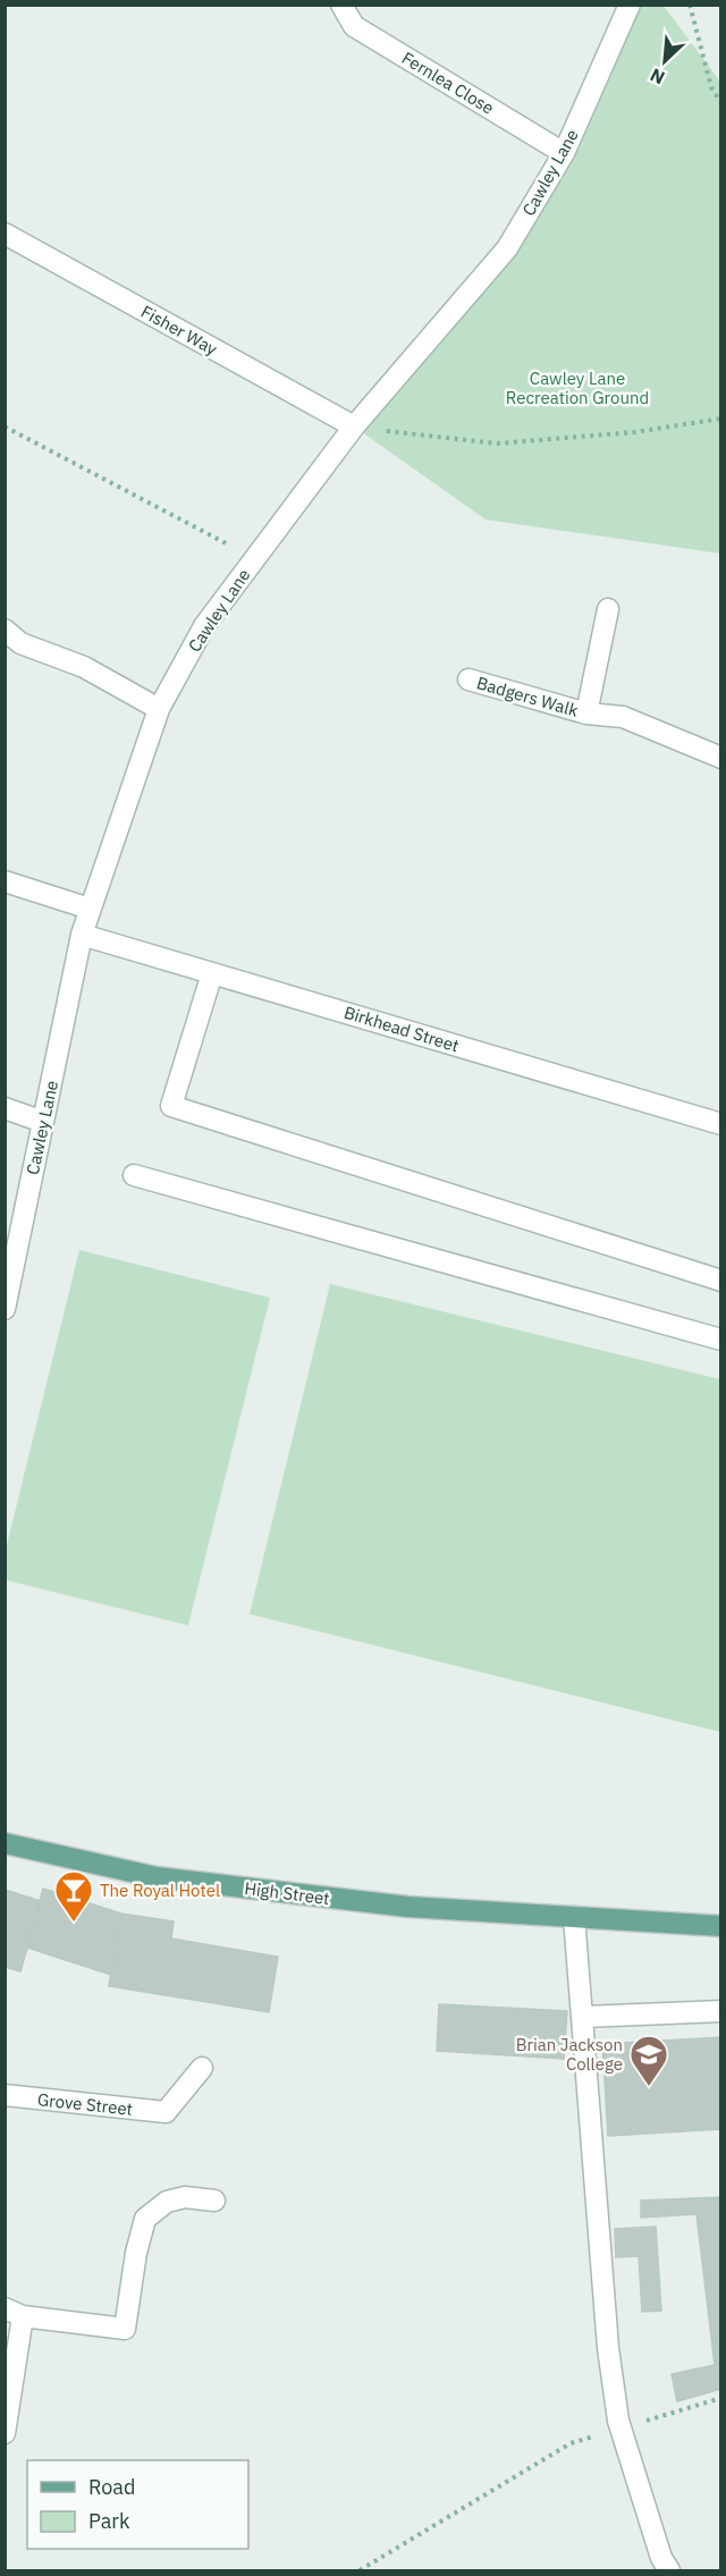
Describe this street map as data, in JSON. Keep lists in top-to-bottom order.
{
  "streets": {
    "main road": ["High Street"],
    "street": [
      "Fernlea Close",
      "Cawley Lane",
      "Fisher Way",
      "Badgers Walk",
      "Birkhead Street",
      "Grove Street"
    ]
  },
  "crossings": [
    ["Fernlea Close", "Cawley Lane"],
    ["Cawley Lane", "Fisher Way"],
    ["Cawley Lane", "Birkhead Street"]
  ],
  "parks": ["Cawley Lane Recreation Ground"],
  "places": {
    "bar": ["The Royal Hotel"],
    "school or university": ["Brian Jackson College"]
  },
  "legend": ["Road", "Park"],
  "north": "bottom left"
}
